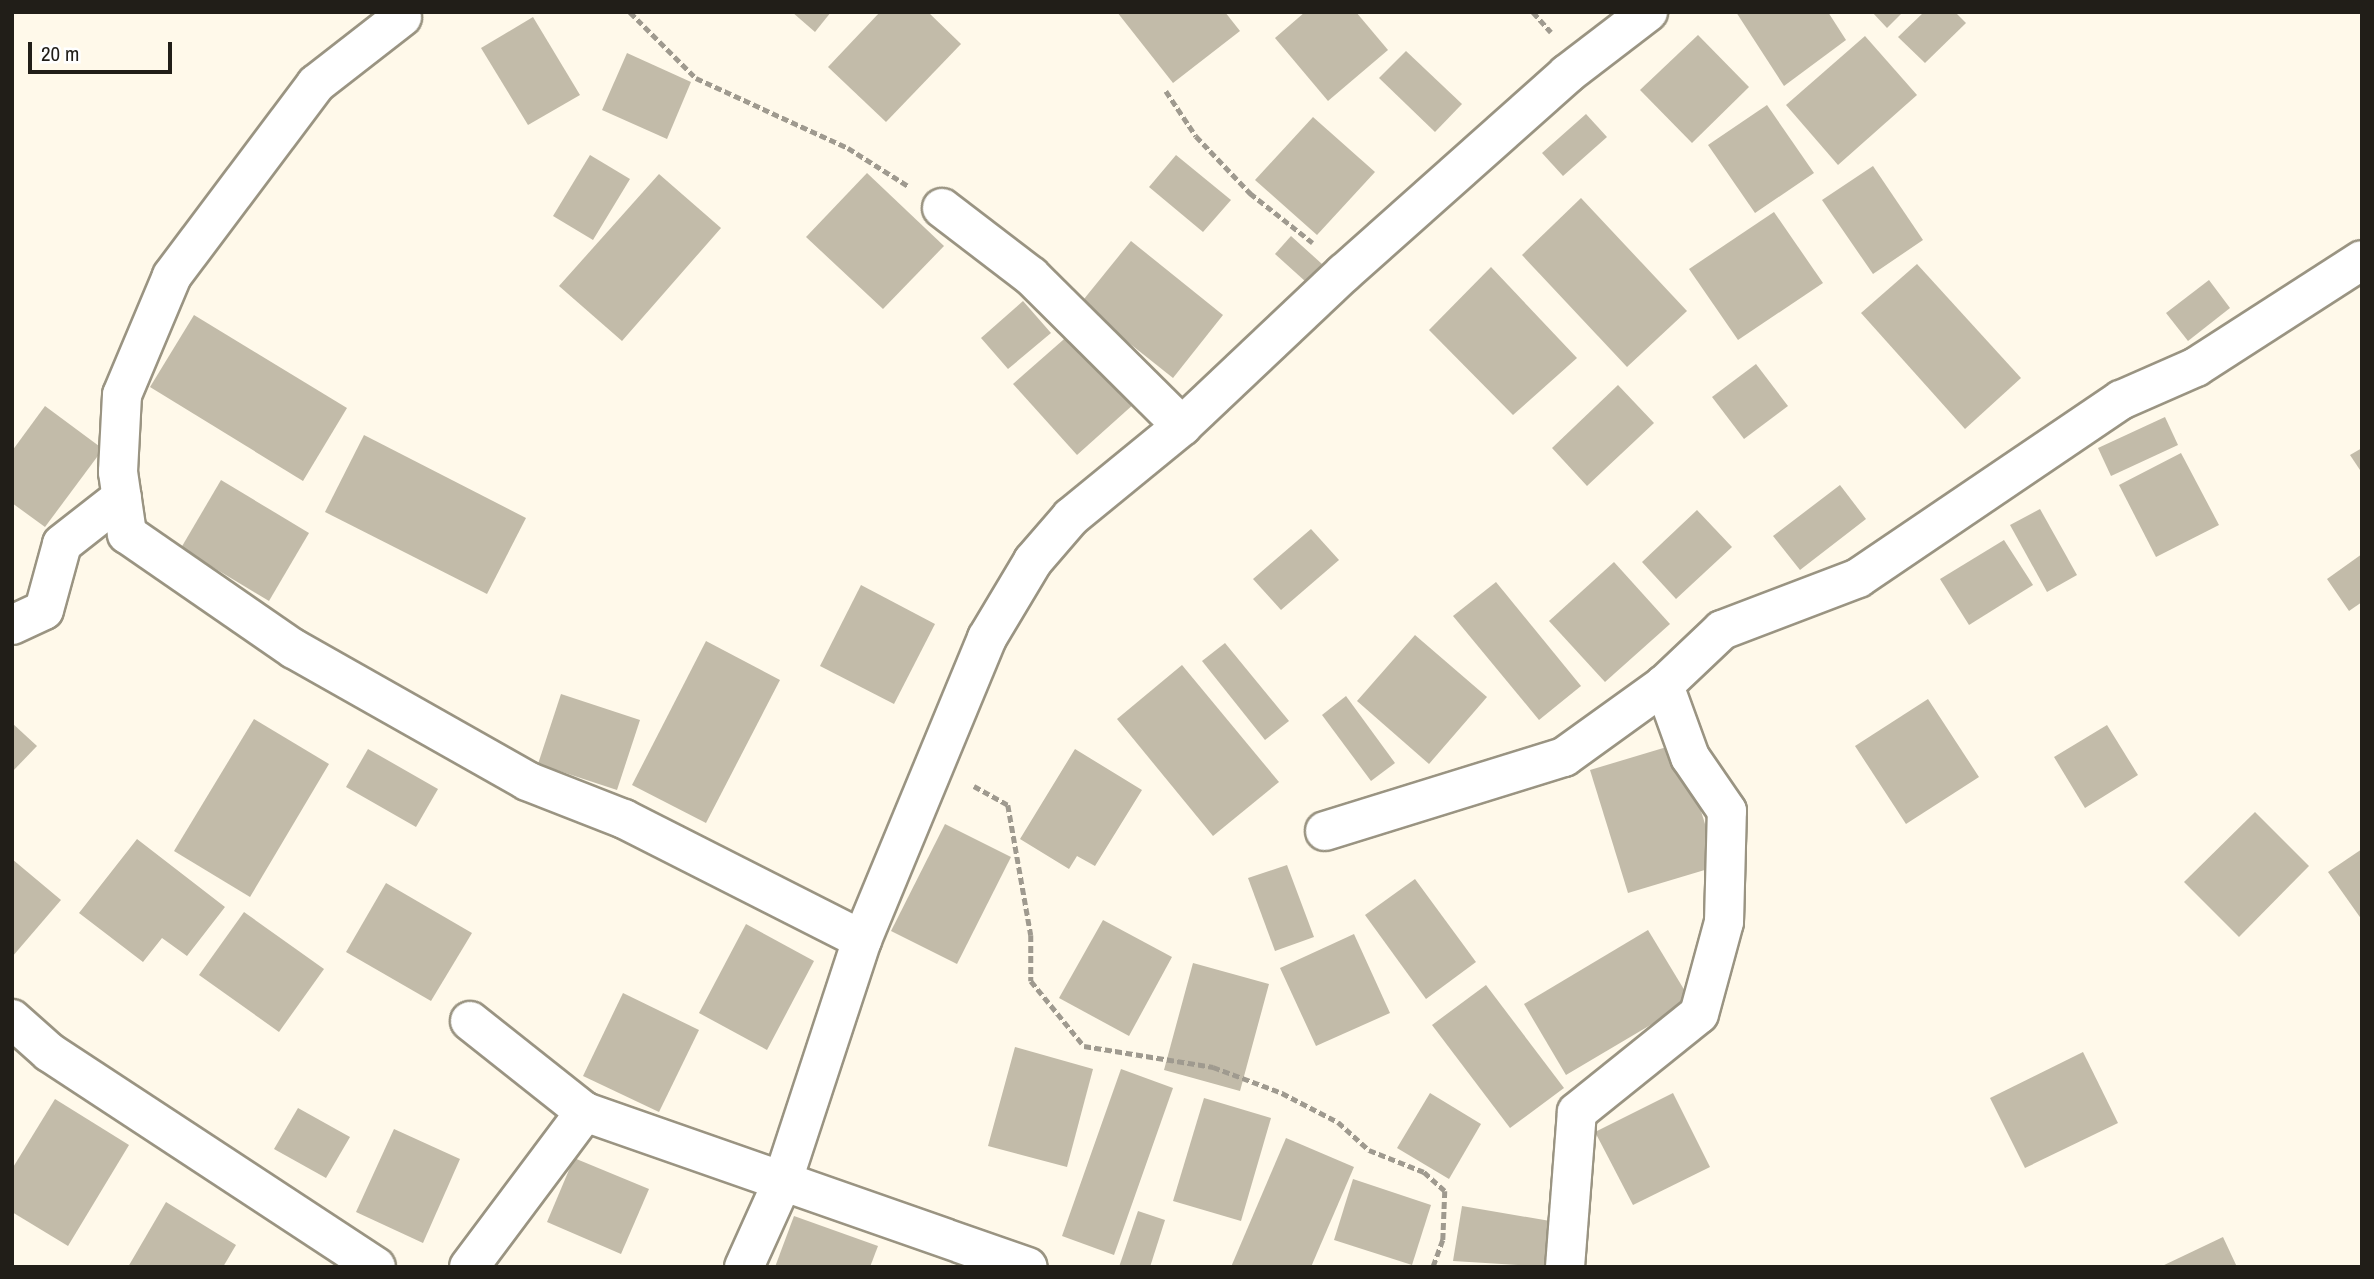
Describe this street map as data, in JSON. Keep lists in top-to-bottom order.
{
  "scale_bar": "20 m"
}
